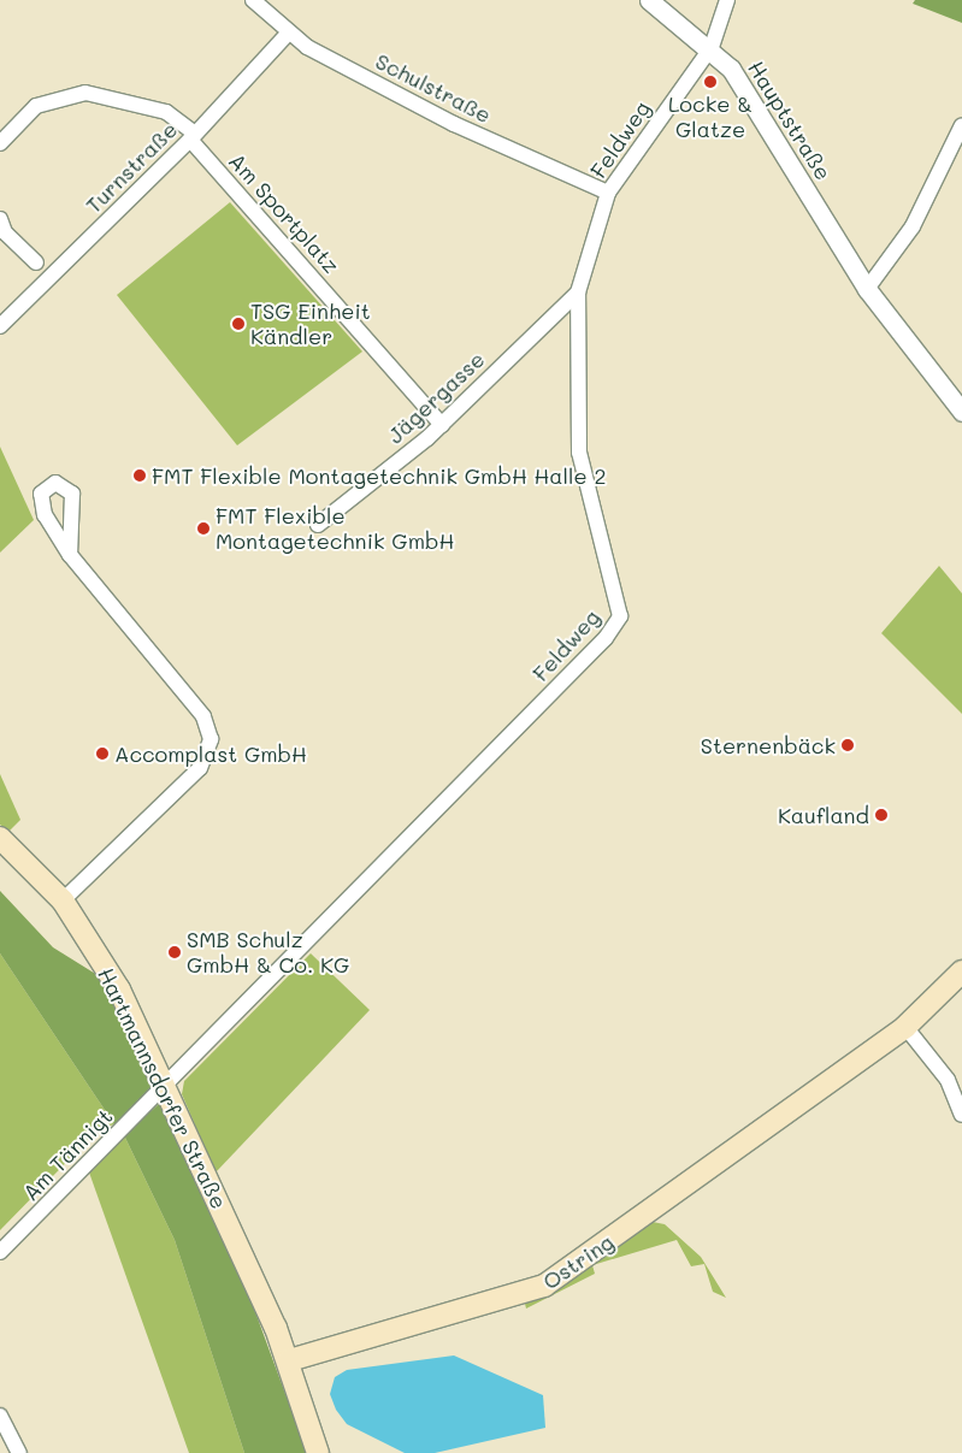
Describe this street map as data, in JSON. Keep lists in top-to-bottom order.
{
  "streets": {
    "main road": ["Hartmannsdorfer Straße", "Ostring"],
    "street": [
      "Schulstraße",
      "Hauptstraße",
      "Feldweg",
      "Turnstraße",
      "Am Sportplatz",
      "Jägergasse",
      "Am Tännigt"
    ]
  },
  "crossings": [
    ["Schulstraße", "Feldweg"],
    ["Schulstraße", "Turnstraße"],
    ["Hauptstraße", "Feldweg"],
    ["Feldweg", "Jägergasse"],
    ["Feldweg", "Hartmannsdorfer Straße"],
    ["Feldweg", "Am Tännigt"],
    ["Turnstraße", "Am Sportplatz"],
    ["Am Sportplatz", "Jägergasse"],
    ["Hartmannsdorfer Straße", "Am Tännigt"],
    ["Hartmannsdorfer Straße", "Ostring"]
  ],
  "places": [
    "Locke & Glatze",
    "TSG Einheit Kändler",
    "FMT Flexible Montagetechnik GmbH Halle 2",
    "FMT Flexible Montagetechnik GmbH",
    "Sternenbäck",
    "Accomplast GmbH",
    "Kaufland",
    "SMB Schulz GmbH & Co. KG"
  ]
}
